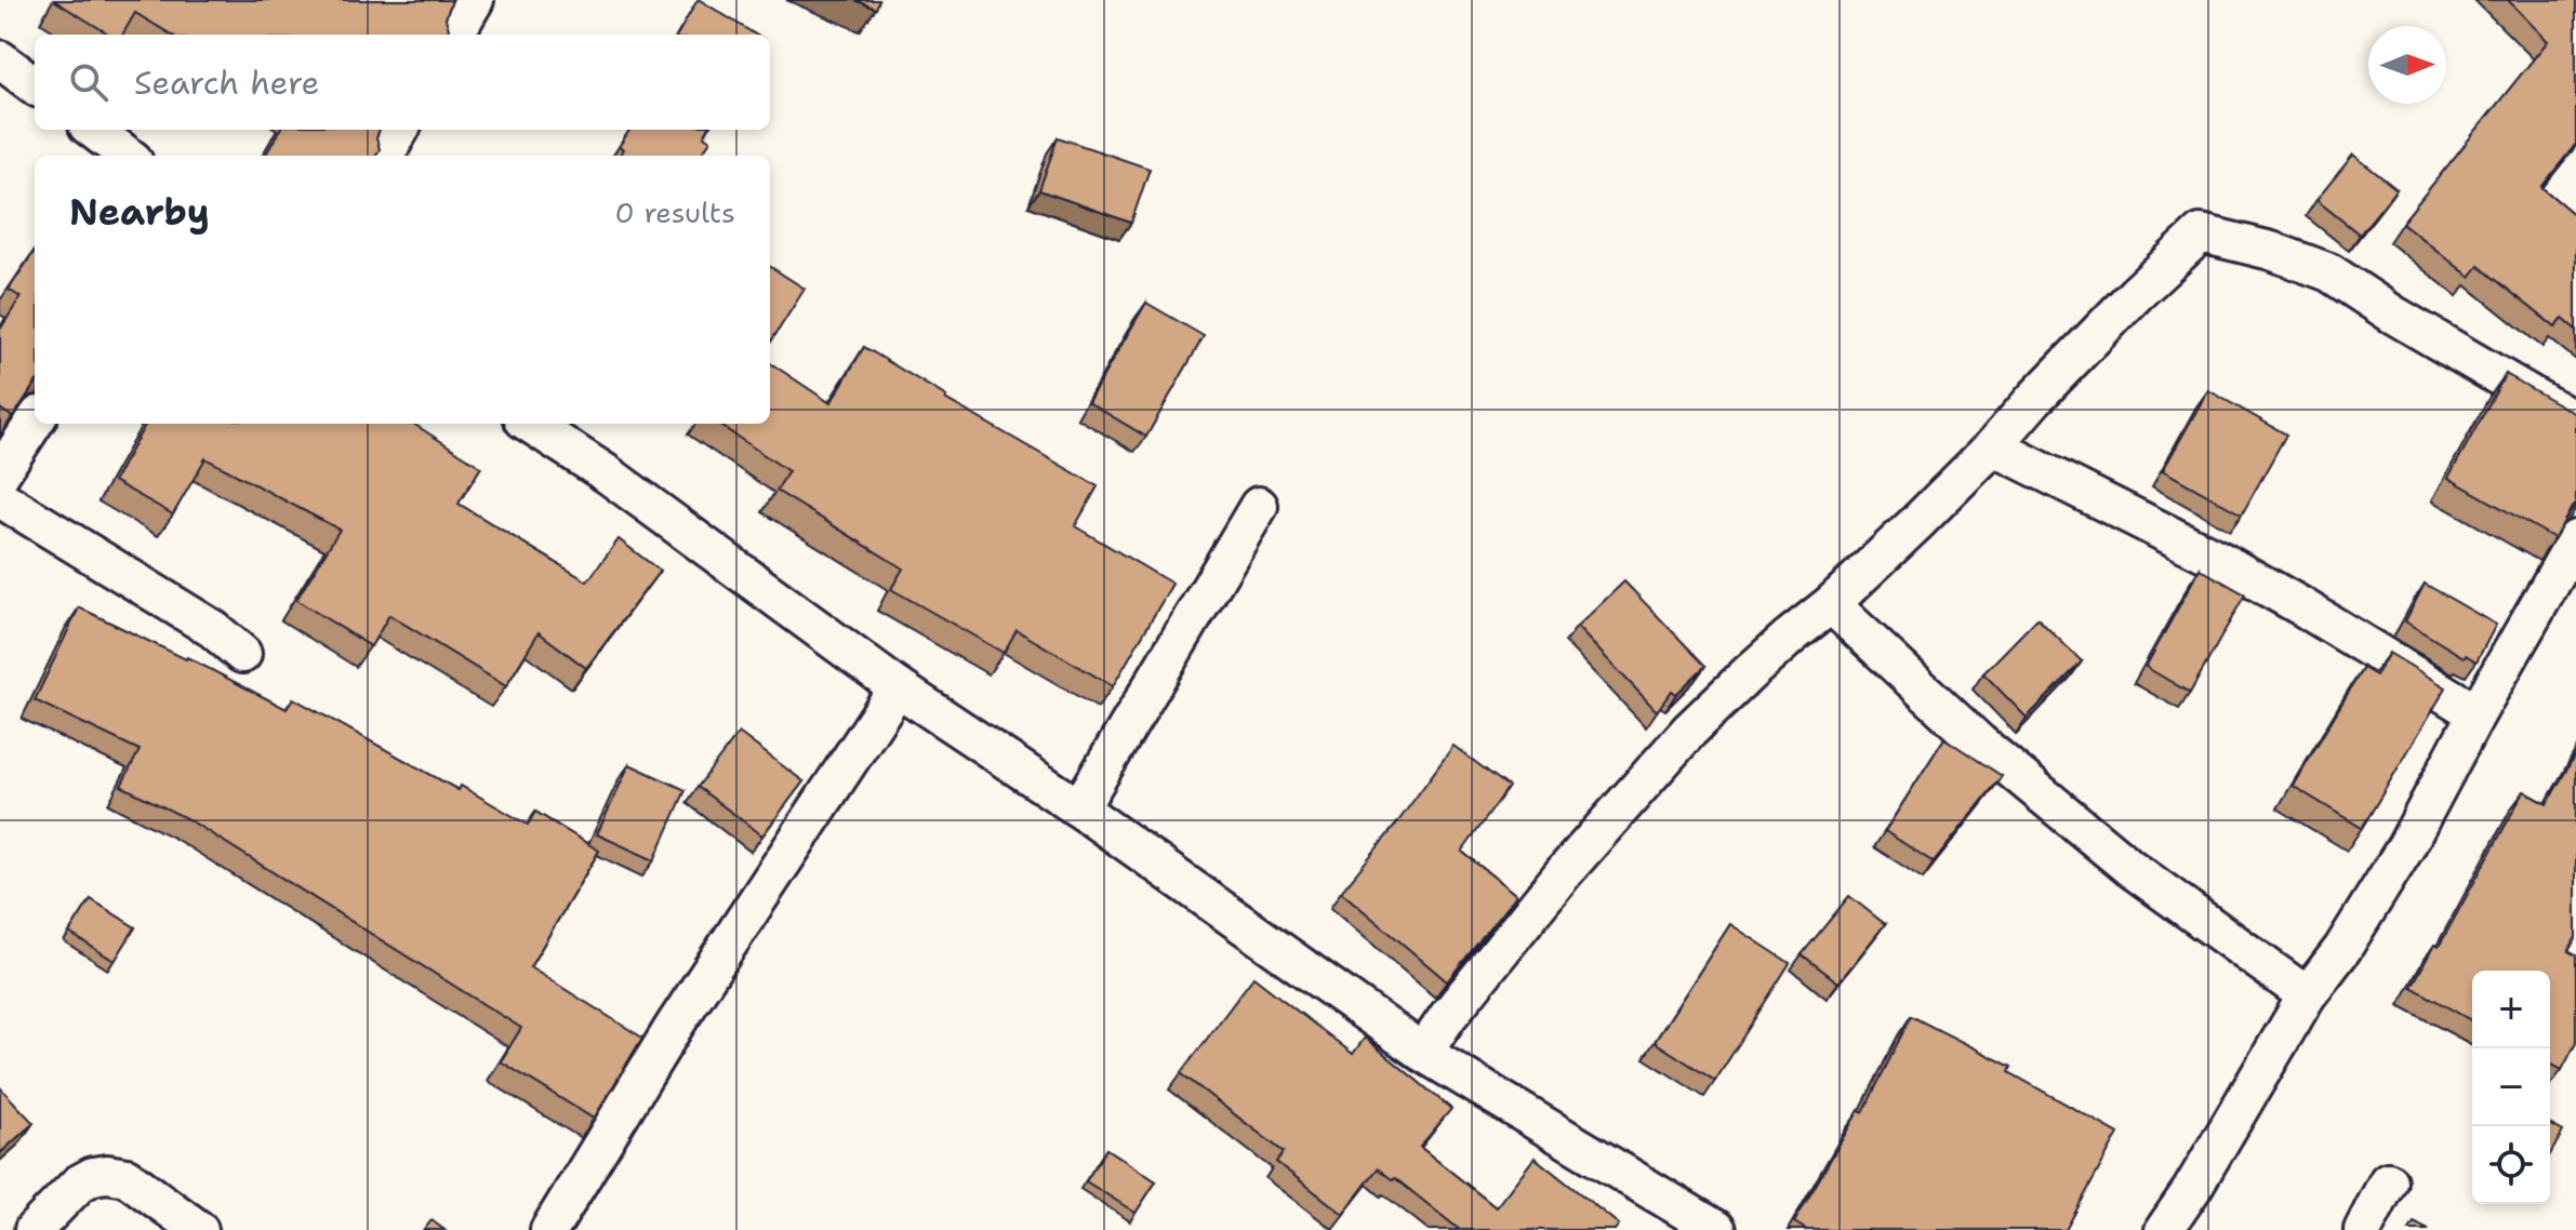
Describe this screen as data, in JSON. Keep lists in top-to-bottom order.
{
  "north": "right",
  "page": {
    "search": "Search here",
    "heading": ["Nearby", "0 results"],
    "map_buttons": ["+", "−"]
  }
}
